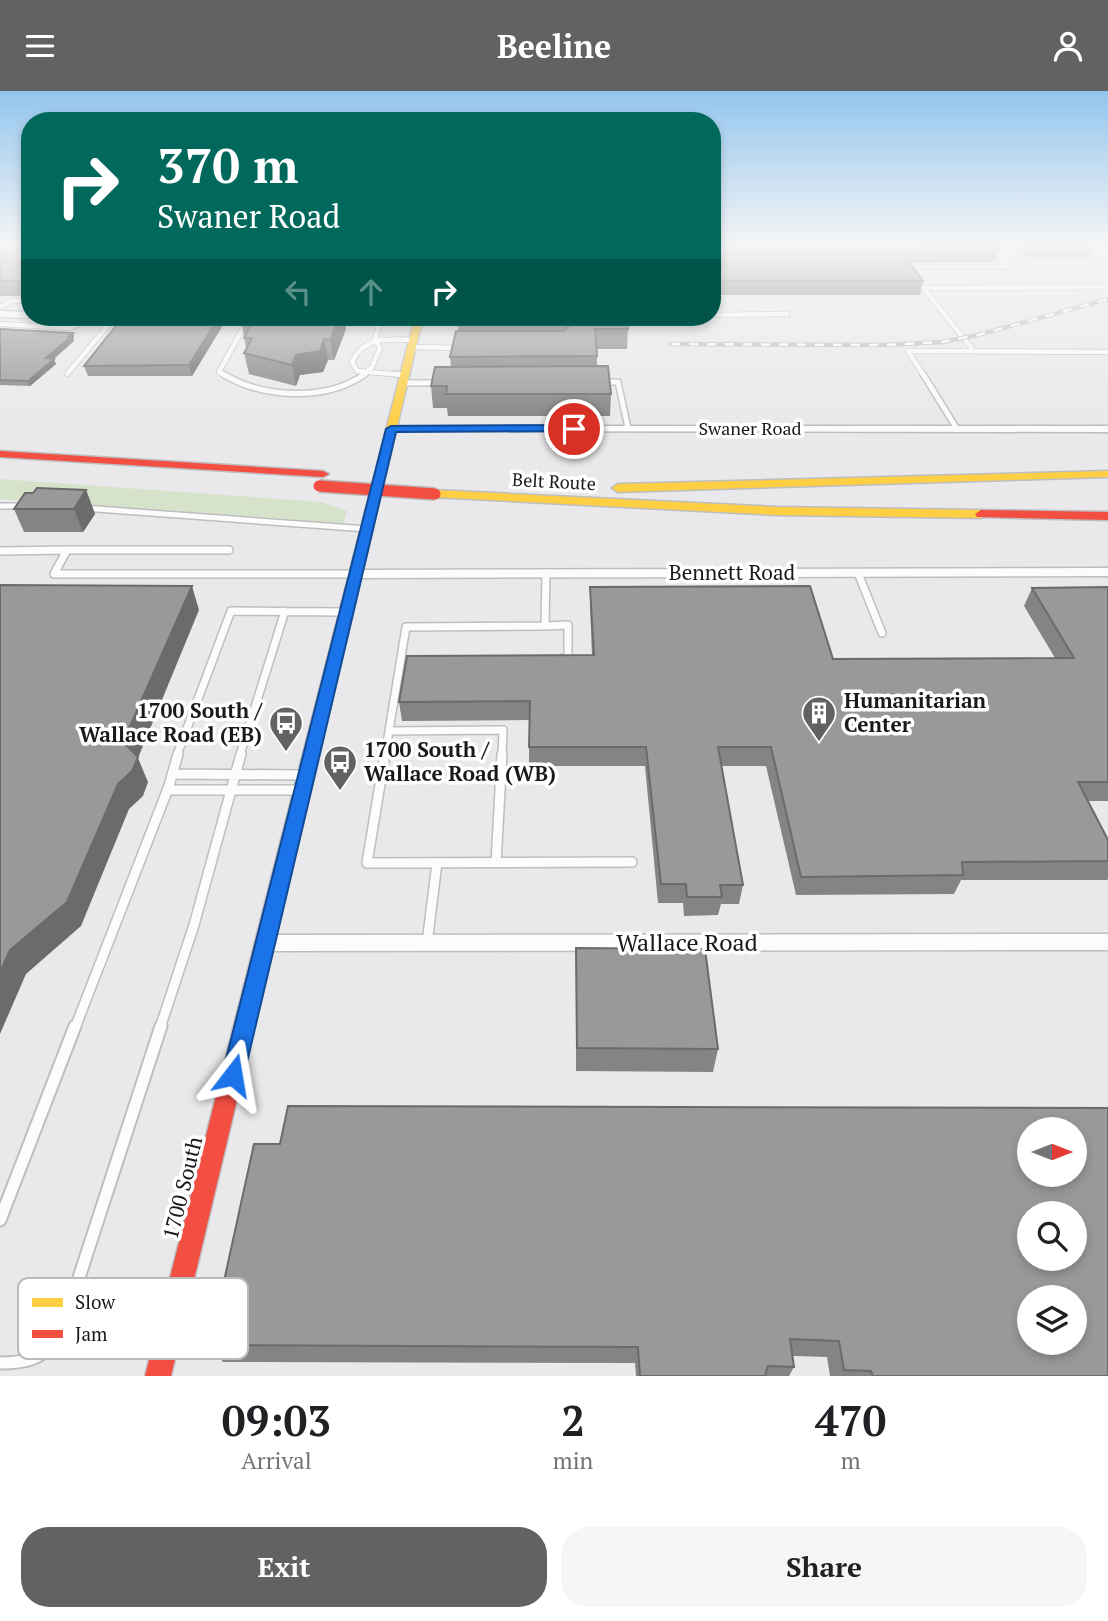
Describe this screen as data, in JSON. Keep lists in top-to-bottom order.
{
  "streets": {
    "main road": ["Belt Route", "1700 South"],
    "street": ["Swaner Road", "Bennett Road", "Wallace Road"]
  },
  "crossings": [
    ["Swaner Road", "1700 South"],
    ["Bennett Road", "1700 South"],
    ["Wallace Road", "1700 South"]
  ],
  "places": {
    "building": ["Humanitarian Center"],
    "bus stop": ["1700 South / Wallace Road (EB)", "1700 South / Wallace Road (WB)"]
  },
  "legend": ["Slow", "Jam"],
  "north": "right",
  "page": {
    "header": "Beeline",
    "turn": ["370 m", "Swaner Road"],
    "eta": [
      "09:03",
      "Arrival",
      "2",
      "min",
      "470",
      "m"
    ],
    "buttons": ["Exit", "Share"]
  }
}
